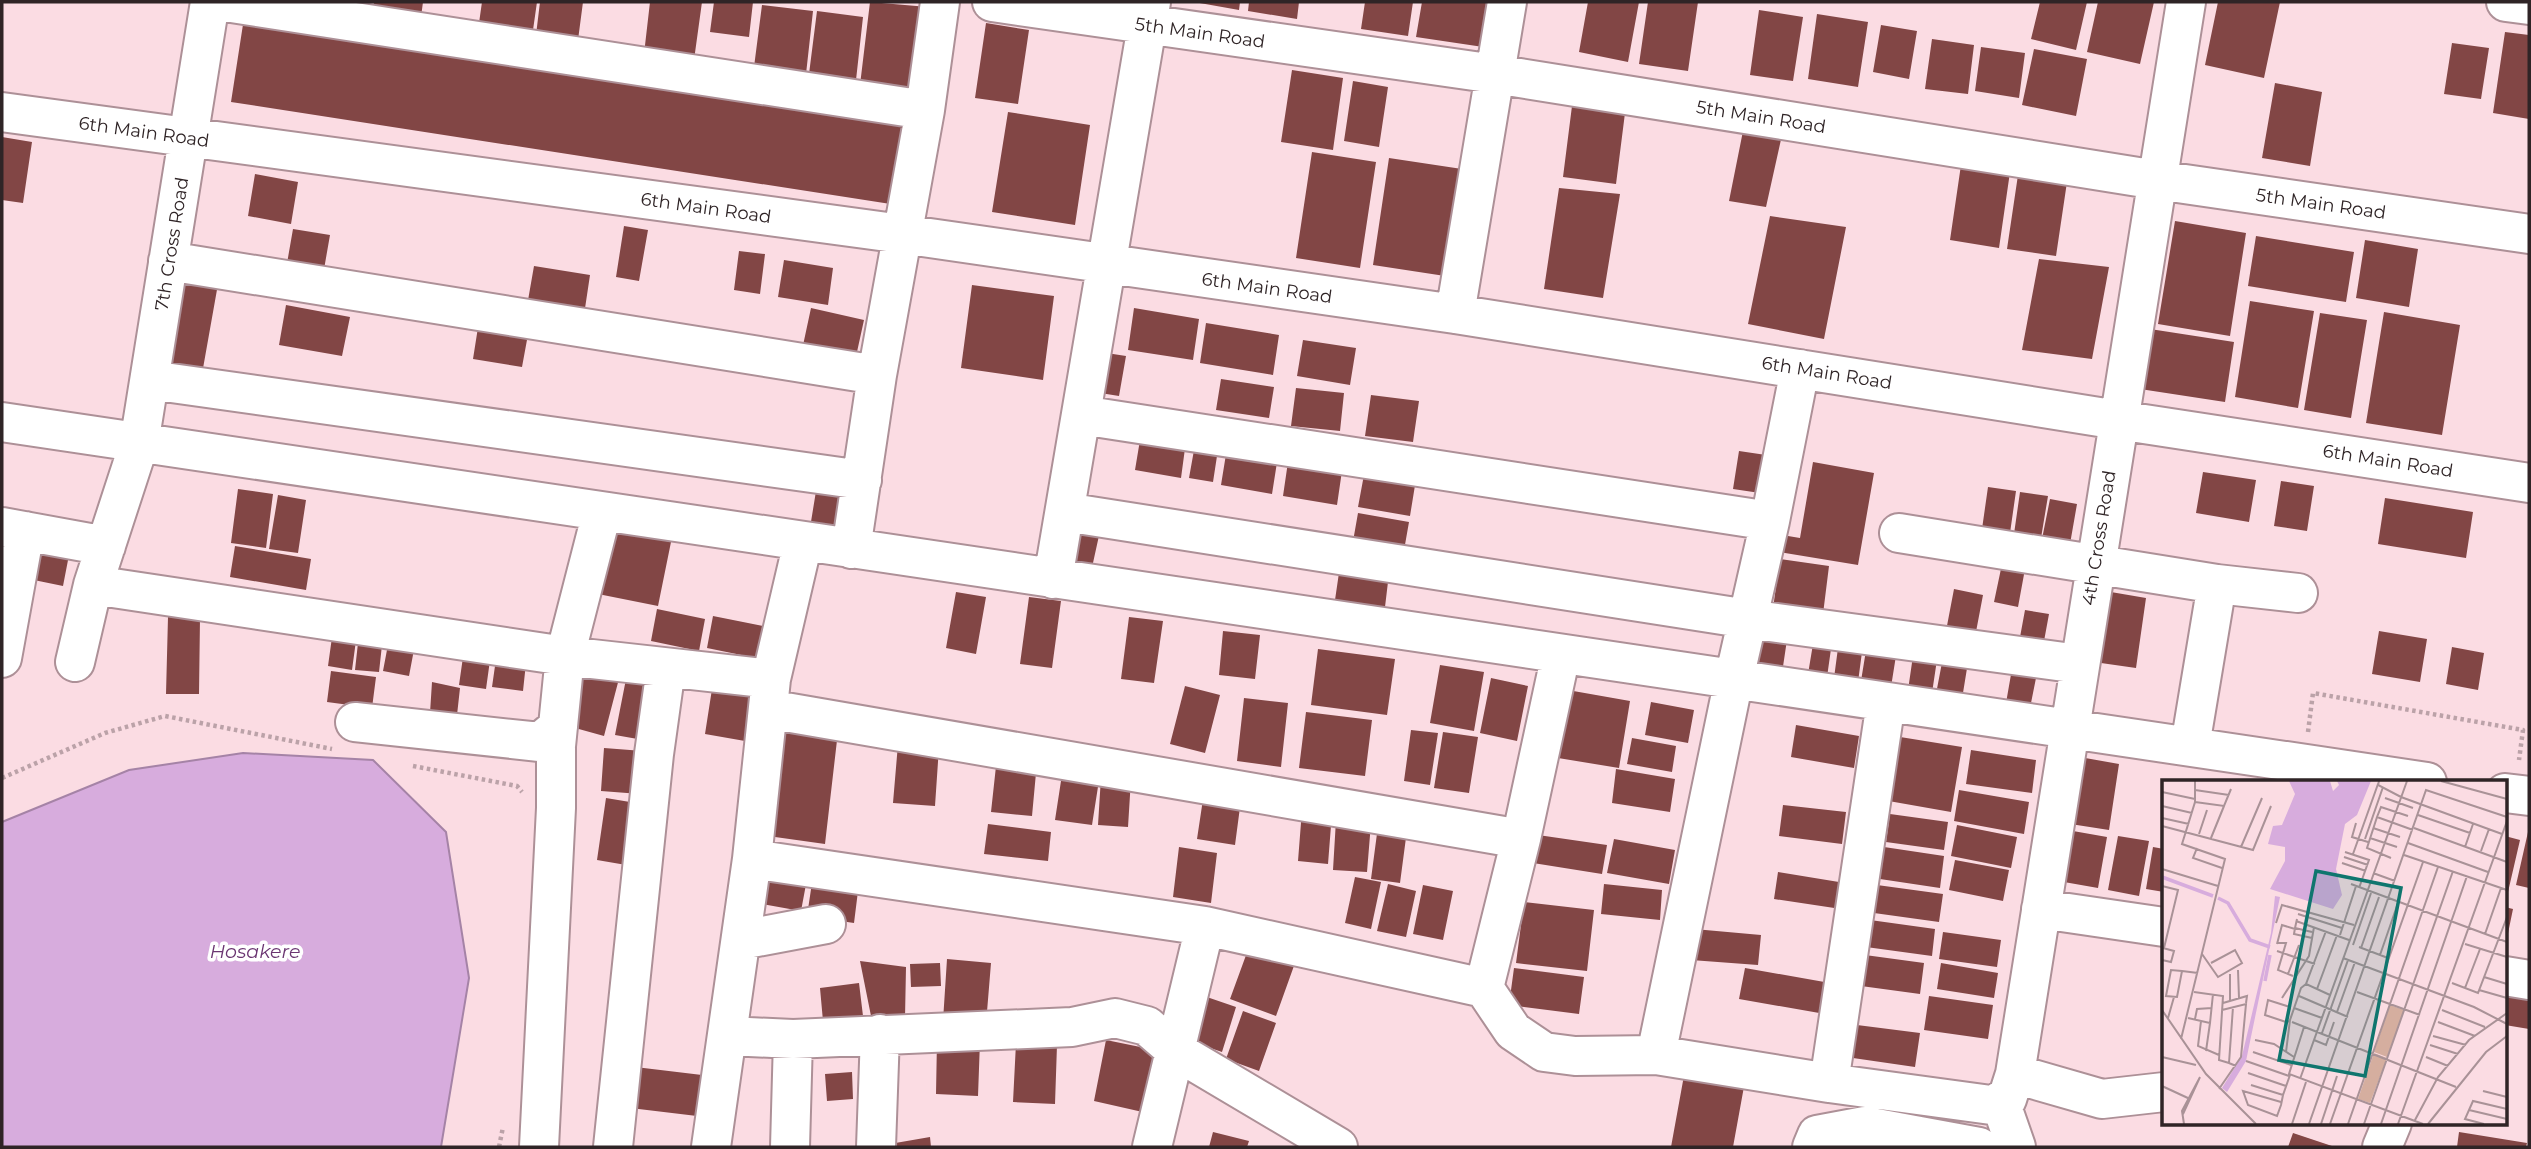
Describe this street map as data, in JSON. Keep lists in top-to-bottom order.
{
  "streets": {
    "street": [
      "5th Main Road",
      "6th Main Road",
      "7th Cross Road",
      "4th Cross Road"
    ]
  },
  "crossings": [
    ["5th Main Road", "4th Cross Road"],
    ["6th Main Road", "7th Cross Road"],
    ["6th Main Road", "4th Cross Road"]
  ],
  "water": ["Hosakere"]
}
